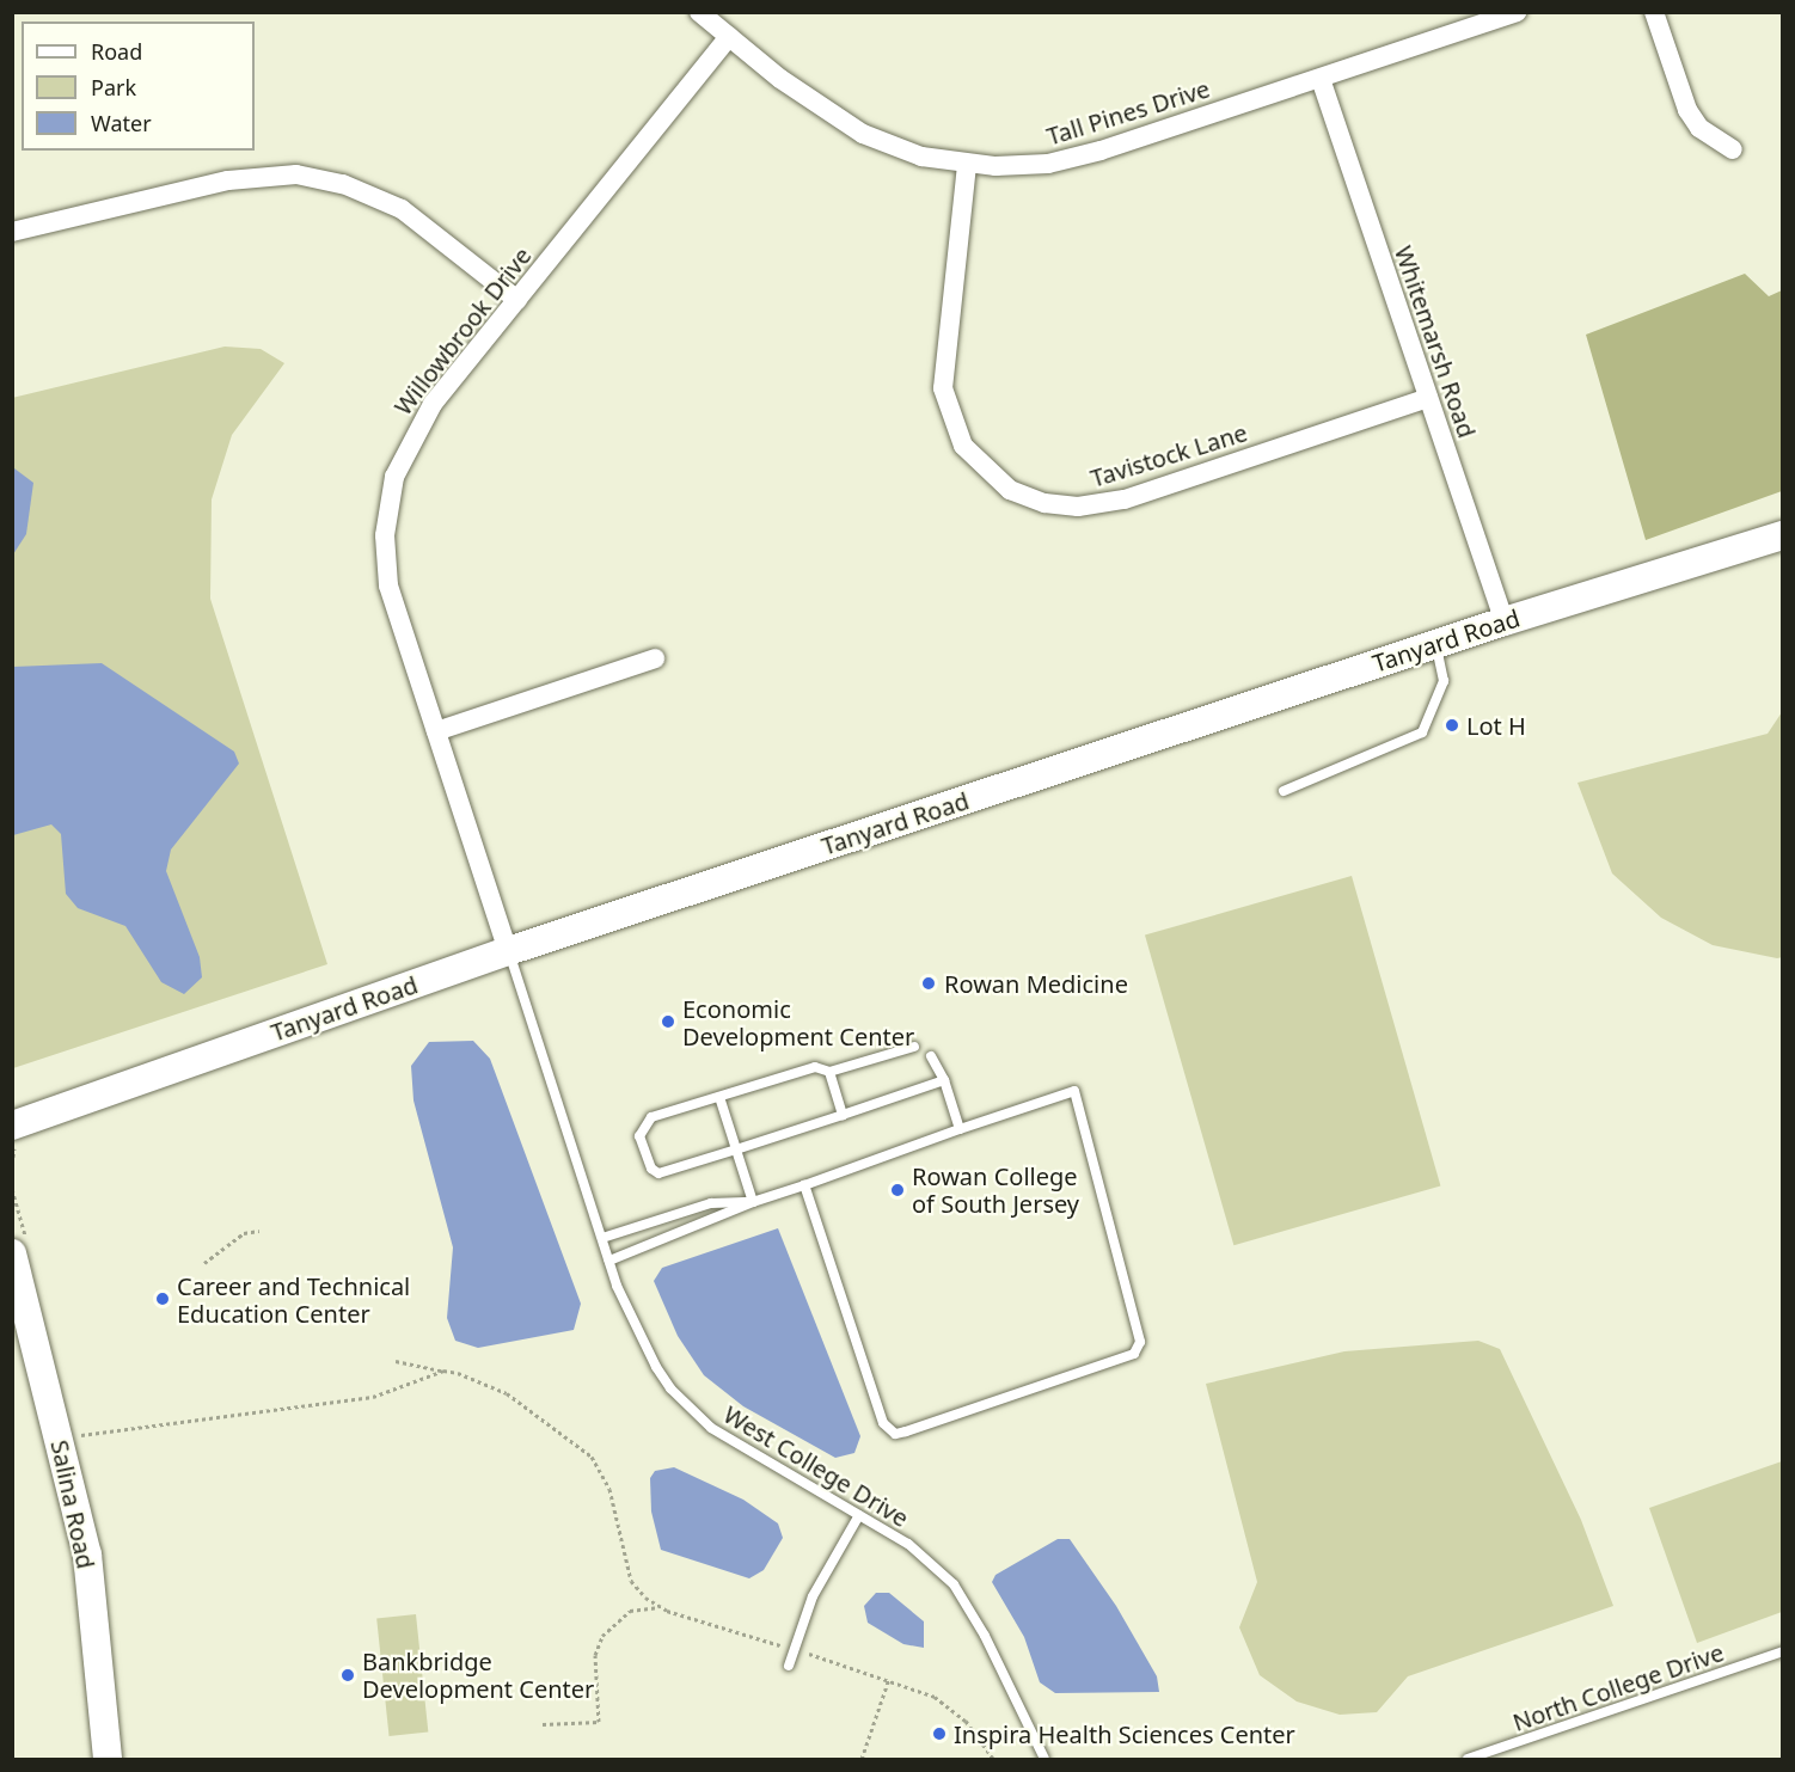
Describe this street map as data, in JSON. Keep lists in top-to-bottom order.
{
  "streets": {
    "street": [
      "Tall Pines Drive",
      "Willowbrook Drive",
      "Whitemarsh Road",
      "Tavistock Lane",
      "Tanyard Road",
      "Salina Road"
    ],
    "lane": ["West College Drive", "North College Drive"]
  },
  "crossings": [
    ["Tall Pines Drive", "Willowbrook Drive"],
    ["Tall Pines Drive", "Whitemarsh Road"],
    ["Tall Pines Drive", "Tavistock Lane"],
    ["Willowbrook Drive", "Tanyard Road"],
    ["Willowbrook Drive", "West College Drive"],
    ["Whitemarsh Road", "Tavistock Lane"],
    ["Whitemarsh Road", "Tanyard Road"],
    ["Tanyard Road", "West College Drive"]
  ],
  "places": [
    "Lot H",
    "Rowan Medicine",
    "Economic Development Center",
    "Rowan College of South Jersey",
    "Career and Technical Education Center",
    "Bankbridge Development Center",
    "Inspira Health Sciences Center"
  ],
  "legend": ["Road", "Park", "Water"]
}
